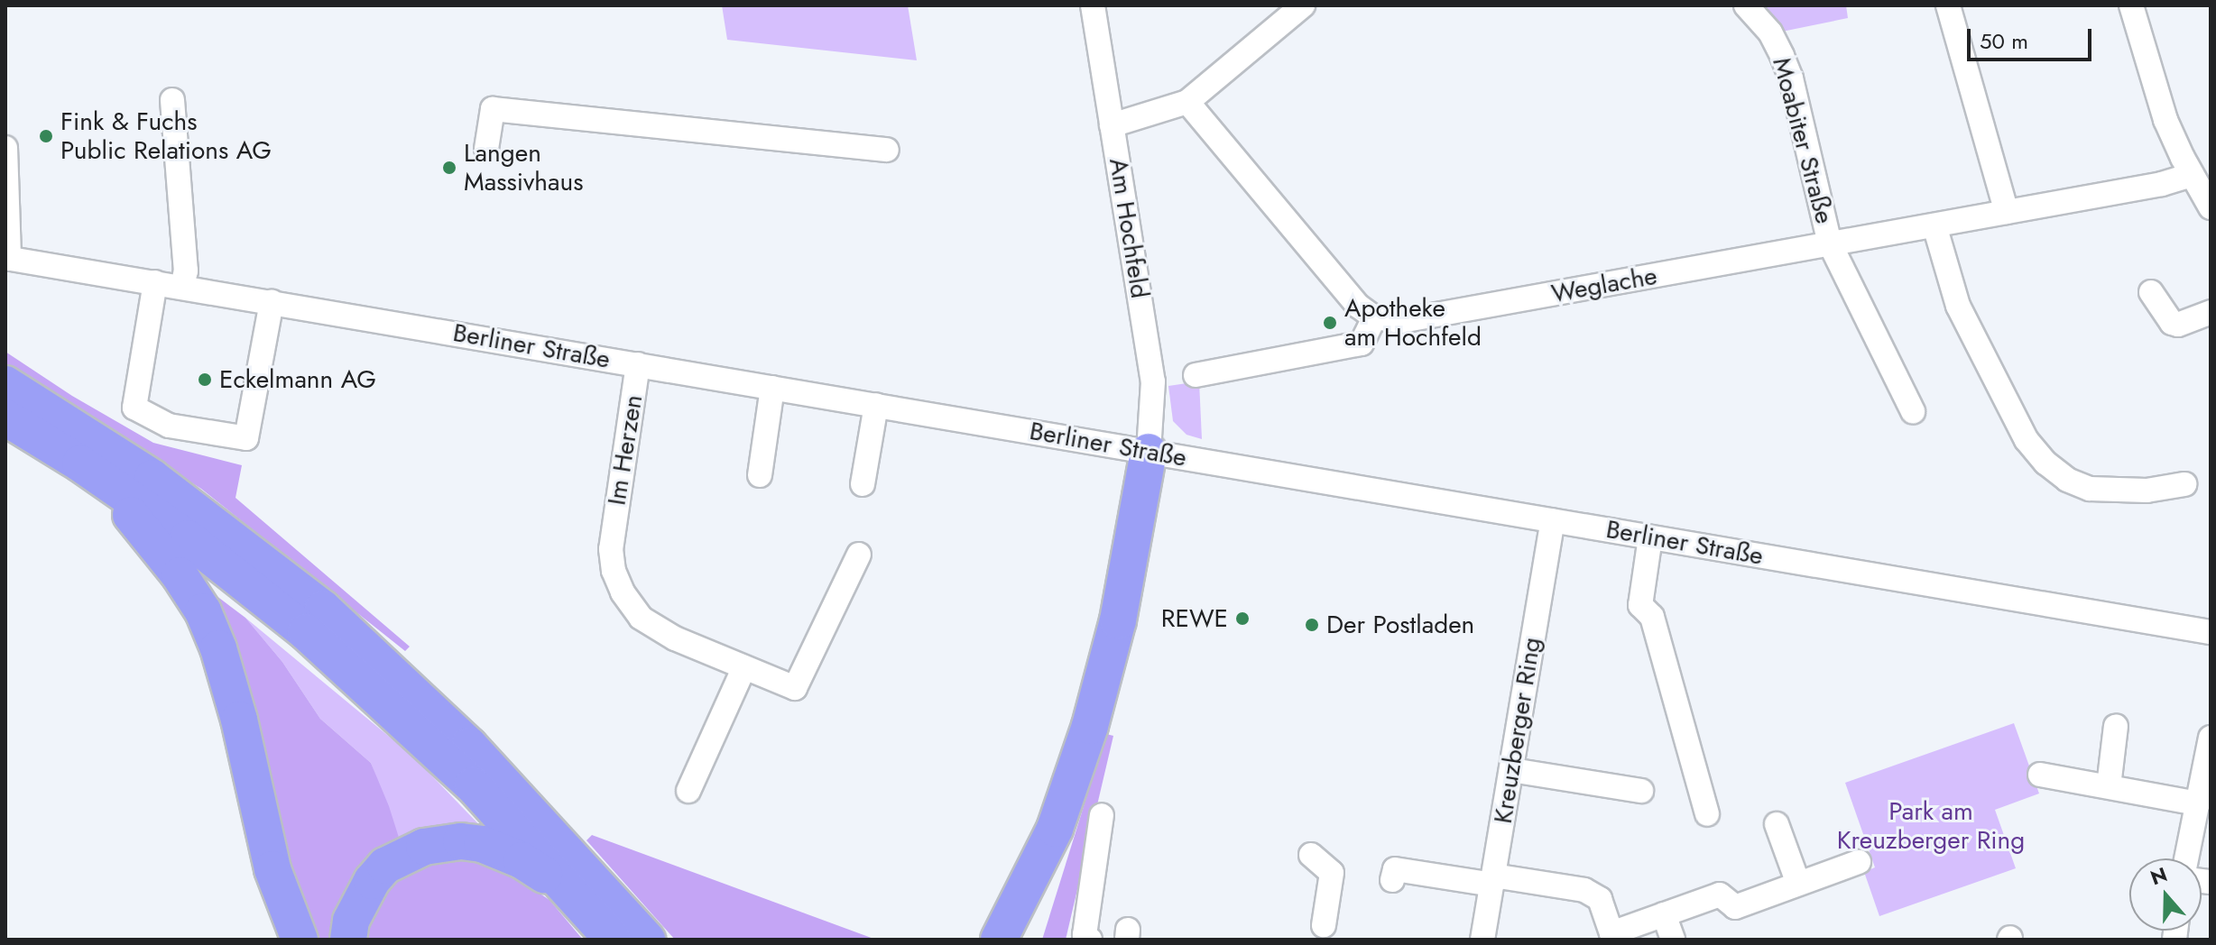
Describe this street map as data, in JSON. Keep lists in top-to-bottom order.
{
  "streets": {
    "street": [
      "Moabiter Straße",
      "Am Hochfeld",
      "Weglache",
      "Berliner Straße",
      "Im Herzen",
      "Kreuzberger Ring"
    ]
  },
  "crossings": [
    ["Moabiter Straße", "Weglache"],
    ["Am Hochfeld", "Berliner Straße"],
    ["Berliner Straße", "Im Herzen"],
    ["Berliner Straße", "Kreuzberger Ring"]
  ],
  "parks": ["Park am Kreuzberger Ring"],
  "places": [
    "Fink & Fuchs Public Relations AG",
    "Langen Massivhaus",
    "Apotheke am Hochfeld",
    "Eckelmann AG",
    "REWE",
    "Der Postladen"
  ],
  "scale_bar": "50 m",
  "north": "top"
}
